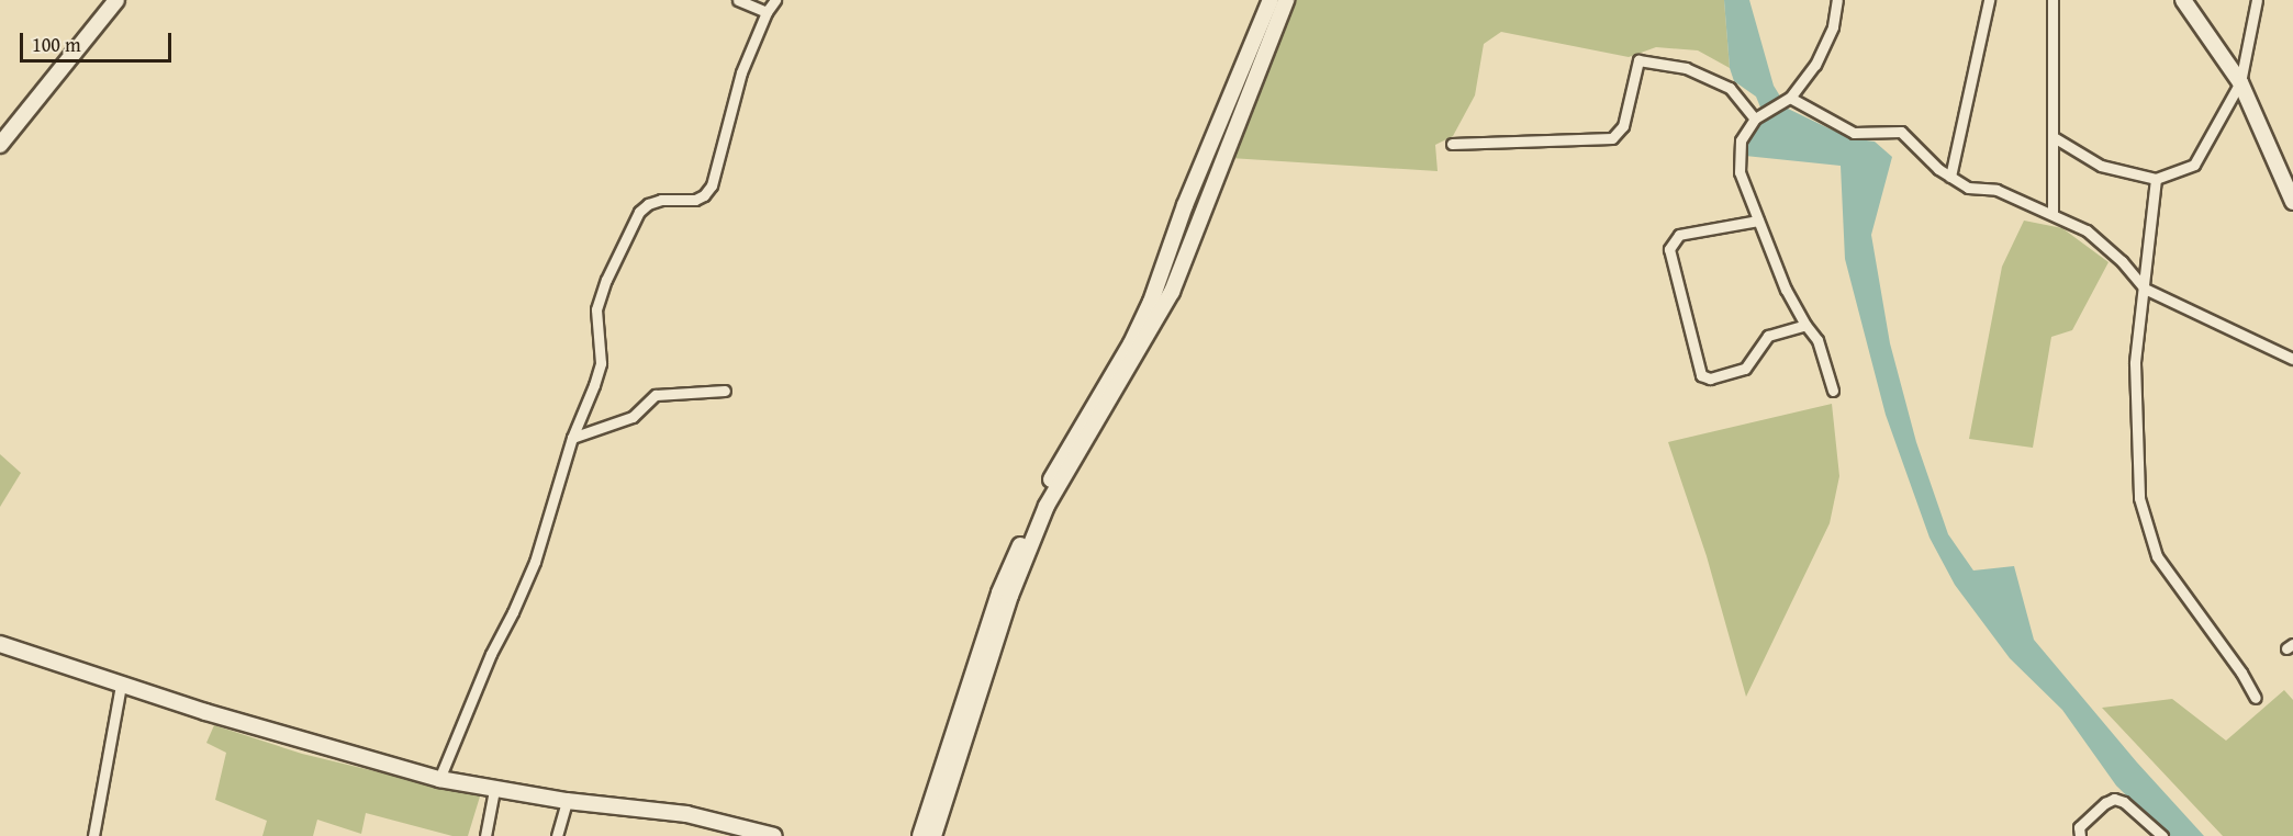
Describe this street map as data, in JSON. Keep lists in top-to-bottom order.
{
  "scale_bar": "100 m"
}
